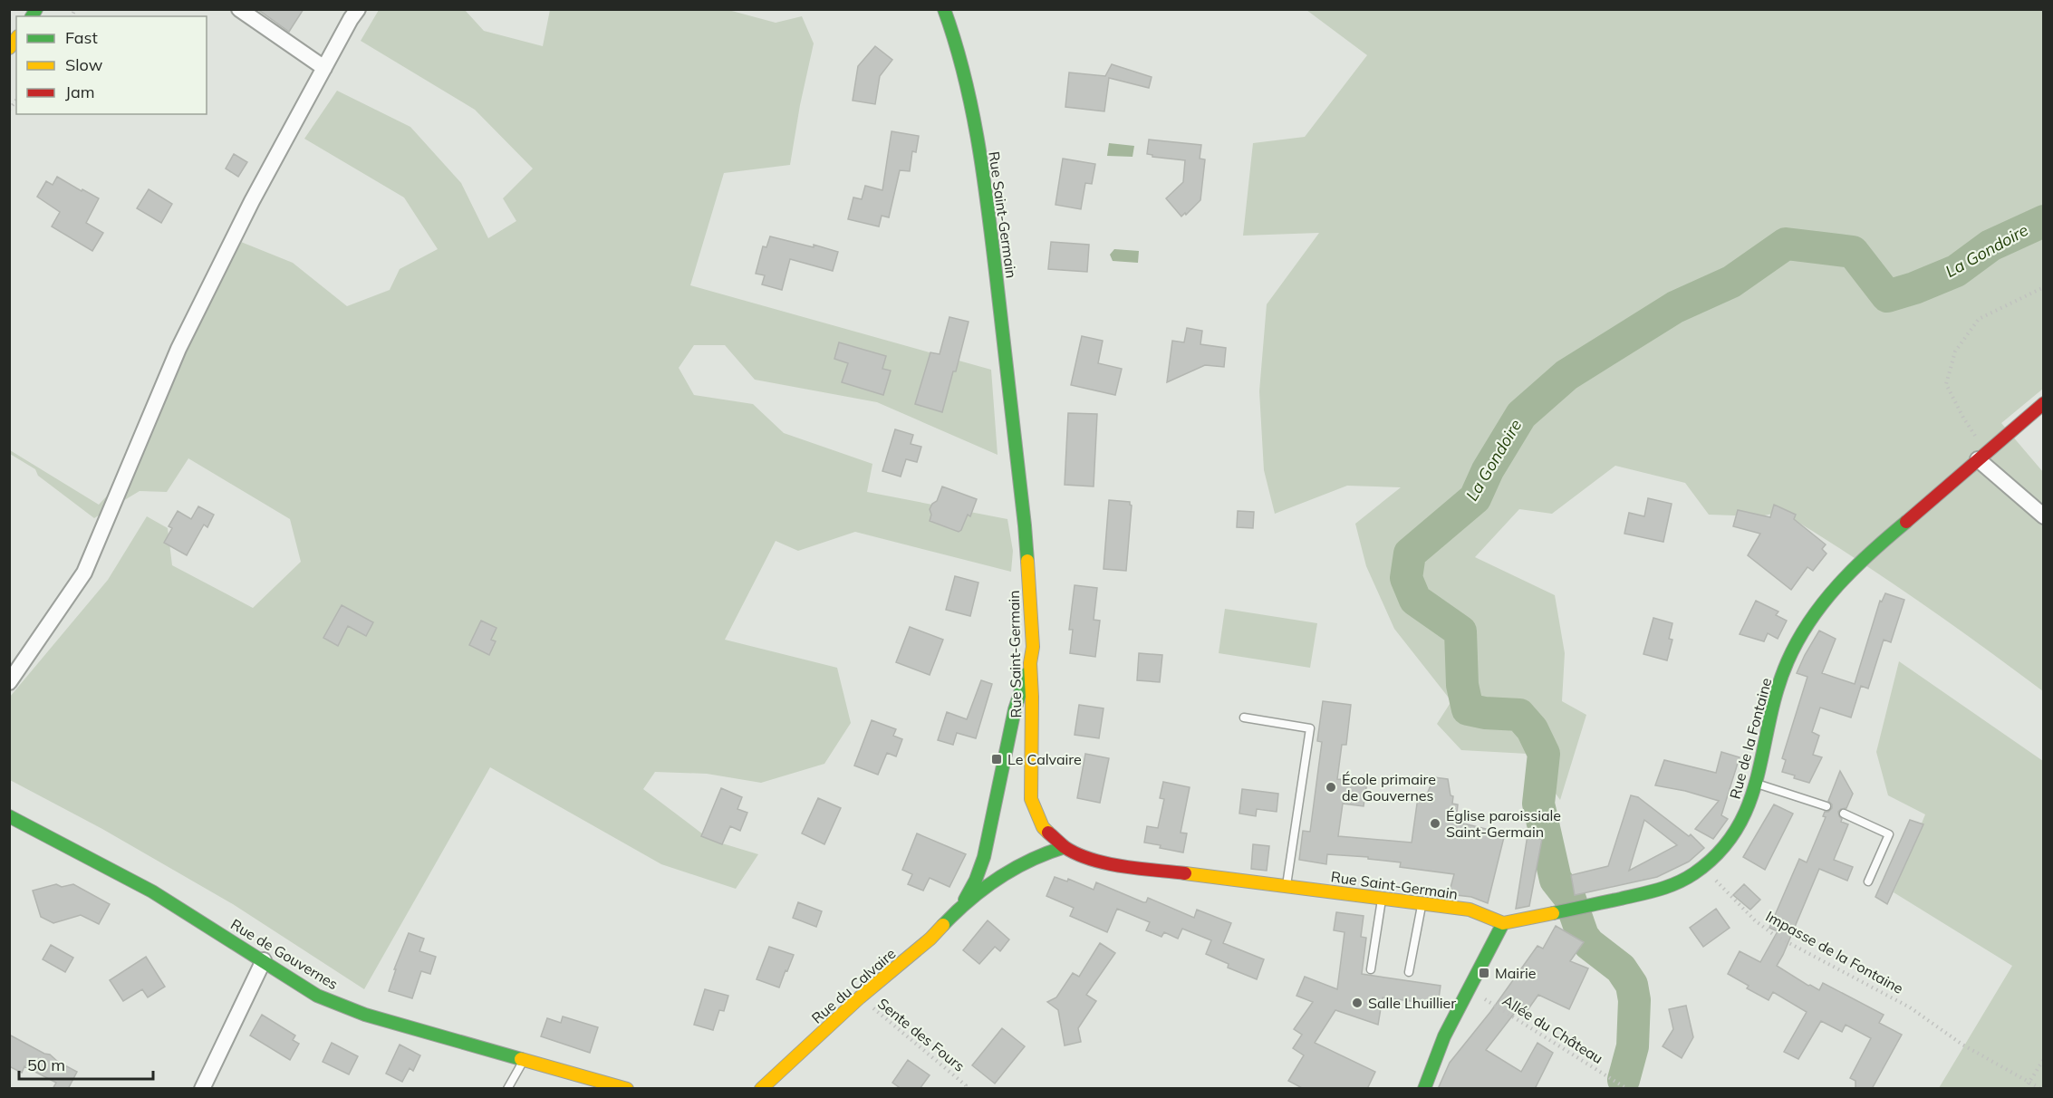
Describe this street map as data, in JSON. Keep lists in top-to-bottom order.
{
  "streets": {
    "main road": [
      "Rue Saint-Germain",
      "Rue de la Fontaine",
      "Rue de Gouvernes",
      "Rue du Calvaire"
    ],
    "path": ["Impasse de la Fontaine", "Allée du Château", "Sente des Fours"]
  },
  "crossings": [
    ["Rue Saint-Germain", "Rue de la Fontaine"],
    ["Rue Saint-Germain", "Rue du Calvaire"],
    ["Rue de la Fontaine", "Impasse de la Fontaine"],
    ["Rue du Calvaire", "Sente des Fours"]
  ],
  "water": ["La Gondoire"],
  "places": {
    "transit": ["Le Calvaire", "Mairie"],
    "other": ["École primaire de Gouvernes", "Église paroissiale Saint-Germain", "Salle Lhuillier"]
  },
  "legend": ["Fast", "Slow", "Jam"],
  "scale_bar": "50 m"
}
